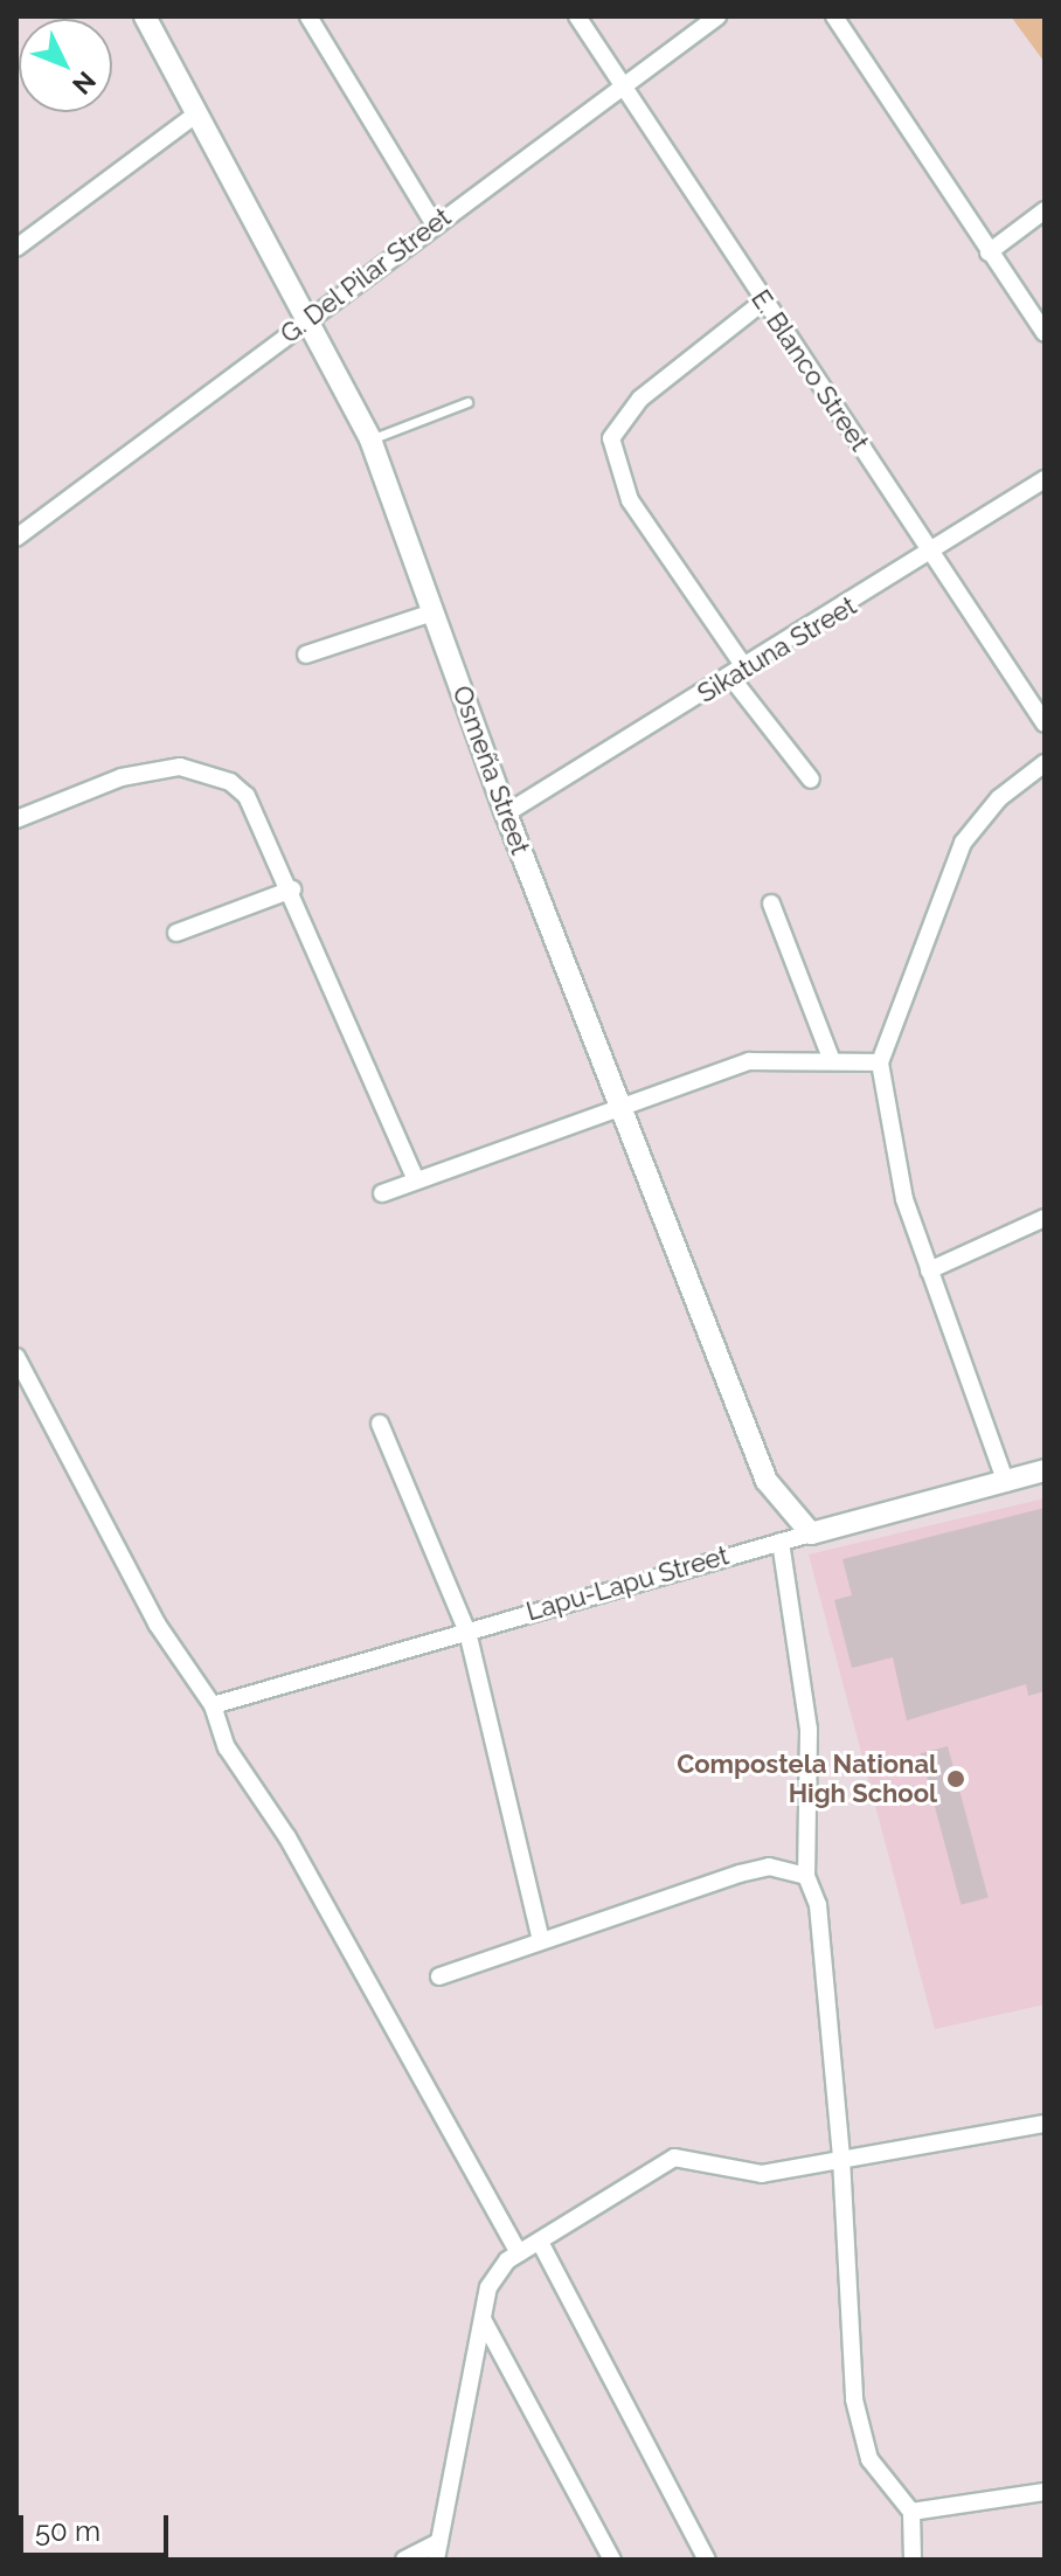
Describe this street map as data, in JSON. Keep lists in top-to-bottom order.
{
  "streets": {
    "street": [
      "G. Del Pilar Street",
      "E. Blanco Street",
      "Sikatuna Street",
      "Osmeña Street",
      "Lapu-Lapu Street"
    ]
  },
  "crossings": [
    ["G. Del Pilar Street", "E. Blanco Street"],
    ["G. Del Pilar Street", "Osmeña Street"],
    ["E. Blanco Street", "Sikatuna Street"],
    ["Sikatuna Street", "Osmeña Street"],
    ["Osmeña Street", "Lapu-Lapu Street"]
  ],
  "places": ["Compostela National High School"],
  "scale_bar": "50 m",
  "north": "bottom right"
}
